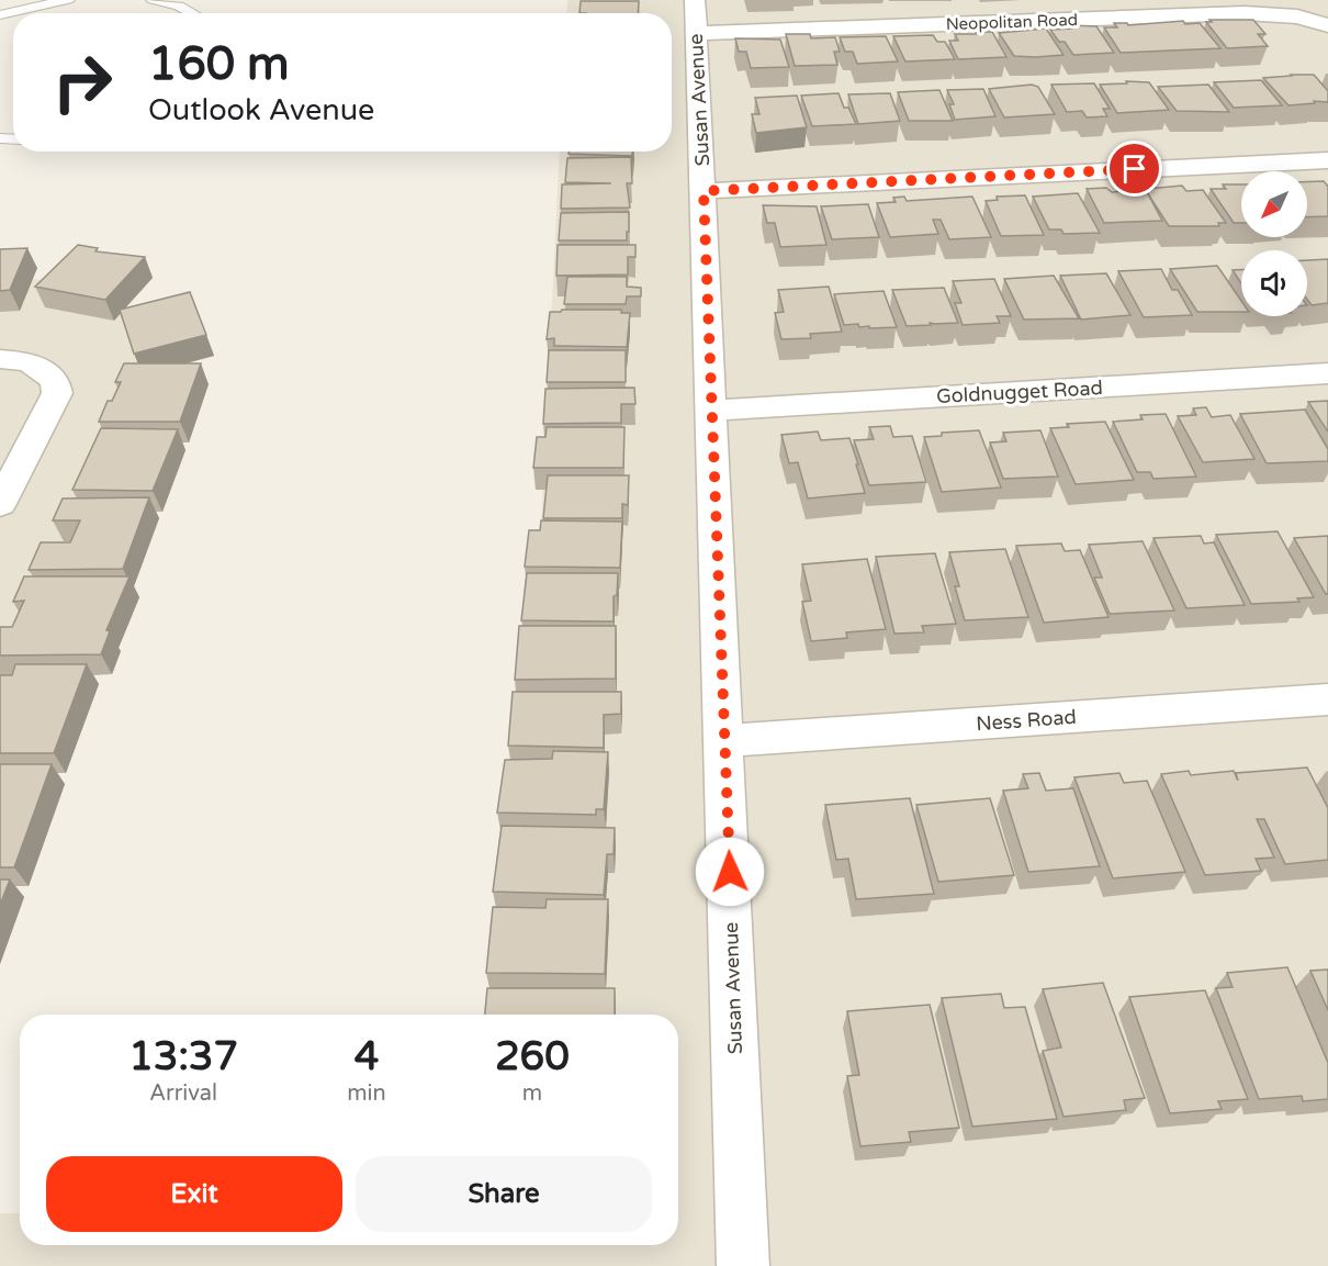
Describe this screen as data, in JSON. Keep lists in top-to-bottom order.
{
  "streets": {
    "street": [
      "Neopolitan Road",
      "Susan Avenue",
      "Goldnugget Road",
      "Ness Road"
    ]
  },
  "crossings": [
    ["Neopolitan Road", "Susan Avenue"],
    ["Susan Avenue", "Goldnugget Road"],
    ["Susan Avenue", "Ness Road"]
  ],
  "north": "bottom left",
  "page": {
    "turn": ["160 m", "Outlook Avenue"],
    "eta": [
      "13:37",
      "Arrival",
      "4",
      "min",
      "260",
      "m"
    ],
    "buttons": ["Exit", "Share"]
  }
}
